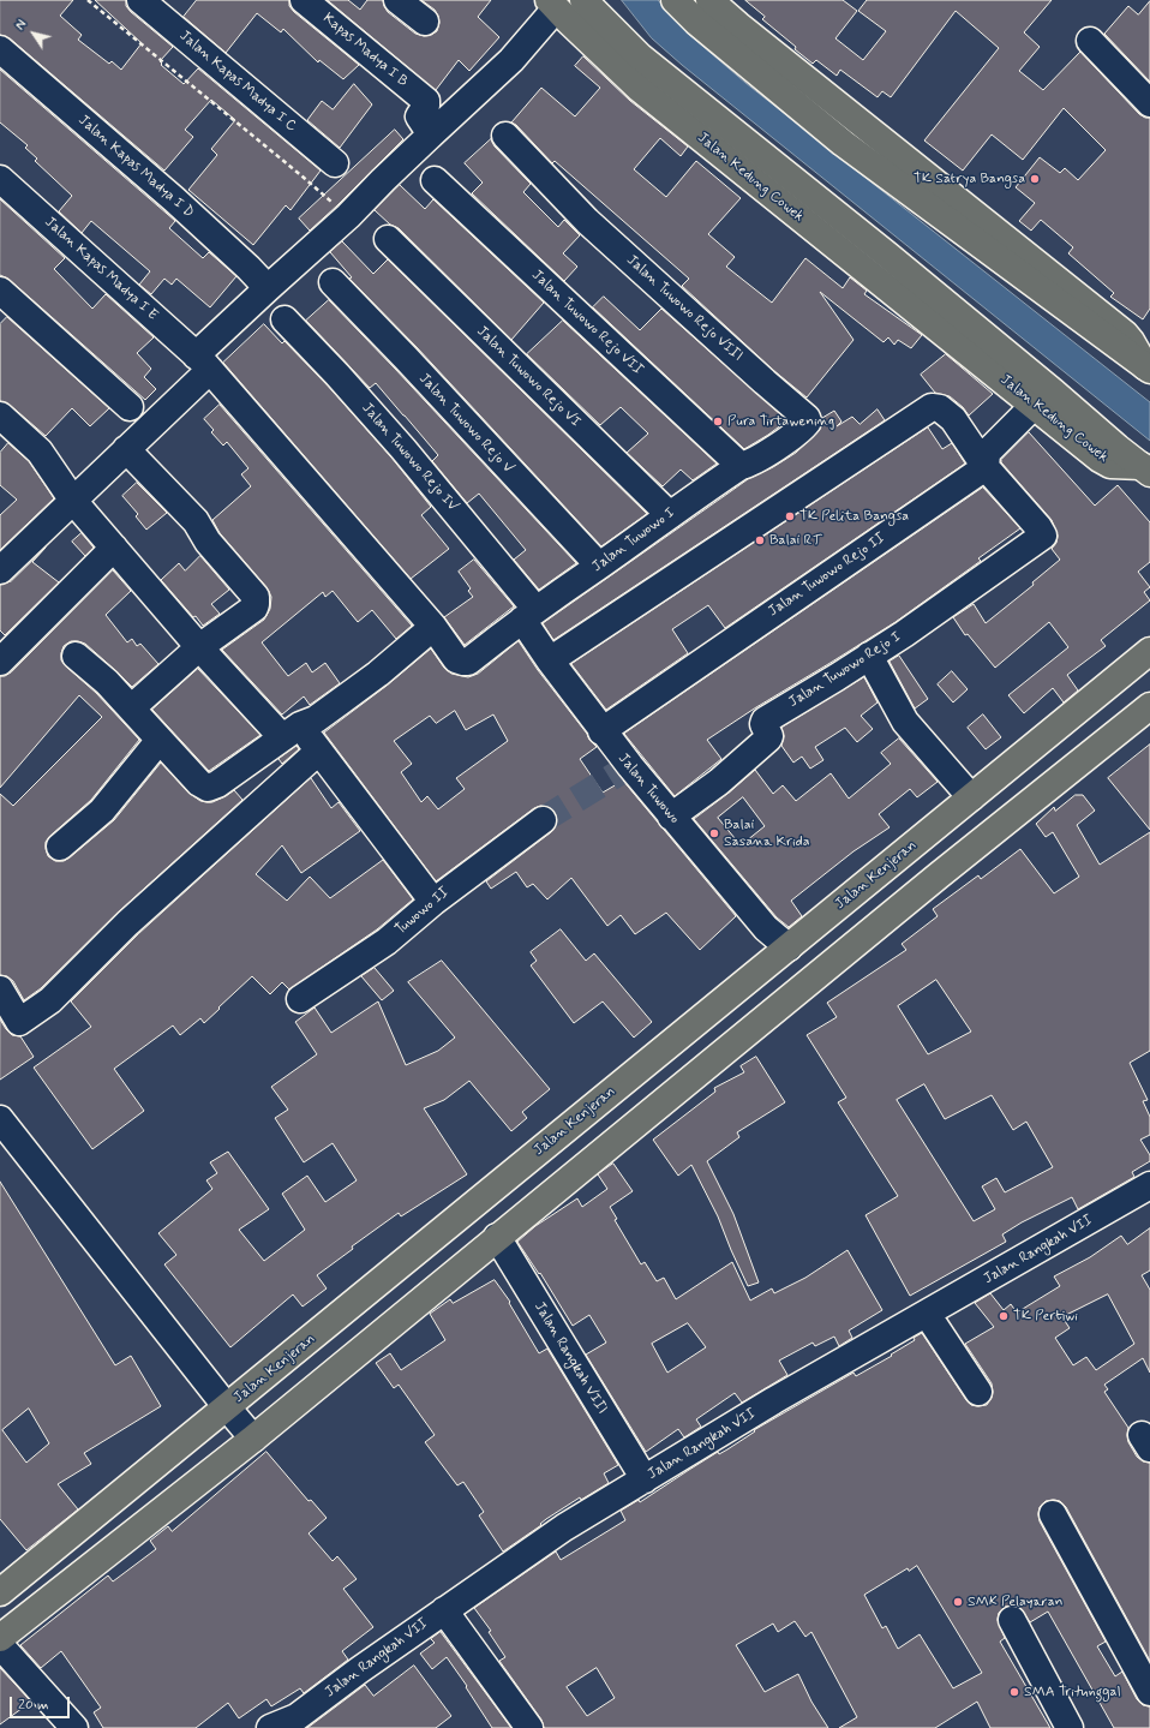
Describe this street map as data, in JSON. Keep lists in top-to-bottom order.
{
  "streets": {
    "main road": ["Jalan Kedung Cowek", "Jalan Kenjeran"],
    "street": [
      "Kapas Madya I B",
      "Jalan Kapas Madya I C",
      "Jalan Kapas Madya I D",
      "Jalan Kapas Madya I E",
      "Jalan Tuwowo Rejo VIII",
      "Jalan Tuwowo Rejo VII",
      "Jalan Tuwowo Rejo VI",
      "Jalan Tuwowo Rejo V",
      "Jalan Tuwowo Rejo IV",
      "Jalan Tuwowo I",
      "Jalan Tuwowo Rejo II",
      "Jalan Tuwowo Rejo I",
      "Jalan Tuwowo",
      "Tuwowo II",
      "Jalan Rangkah VII",
      "Jalan Rangkah VIII"
    ]
  },
  "crossings": [
    ["Jalan Kapas Madya I E", "Jalan Tuwowo I"],
    ["Jalan Tuwowo Rejo VIII", "Jalan Tuwowo Rejo VII"],
    ["Jalan Tuwowo Rejo VIII", "Jalan Tuwowo I"],
    ["Jalan Tuwowo Rejo VII", "Jalan Tuwowo I"],
    ["Jalan Tuwowo Rejo VI", "Jalan Tuwowo I"],
    ["Jalan Tuwowo Rejo V", "Jalan Tuwowo I"],
    ["Jalan Tuwowo Rejo IV", "Jalan Tuwowo I"],
    ["Jalan Tuwowo Rejo IV", "Jalan Tuwowo"],
    ["Jalan Tuwowo I", "Jalan Tuwowo"],
    ["Jalan Tuwowo Rejo II", "Jalan Tuwowo Rejo I"],
    ["Jalan Tuwowo Rejo II", "Jalan Tuwowo"],
    ["Jalan Tuwowo Rejo I", "Jalan Tuwowo"],
    ["Jalan Tuwowo", "Jalan Kenjeran"],
    ["Jalan Rangkah VII", "Jalan Rangkah VIII"]
  ],
  "places": [
    "TK Satrya Bangsa",
    "Pura Tirtawening",
    "TK Pelita Bangsa",
    "Balai RT",
    "Balai Sasana Krida",
    "TK Pertiwi",
    "SMK Pelayaran",
    "SMA Tritunggal"
  ],
  "scale_bar": "20 m",
  "north": "top left"
}
